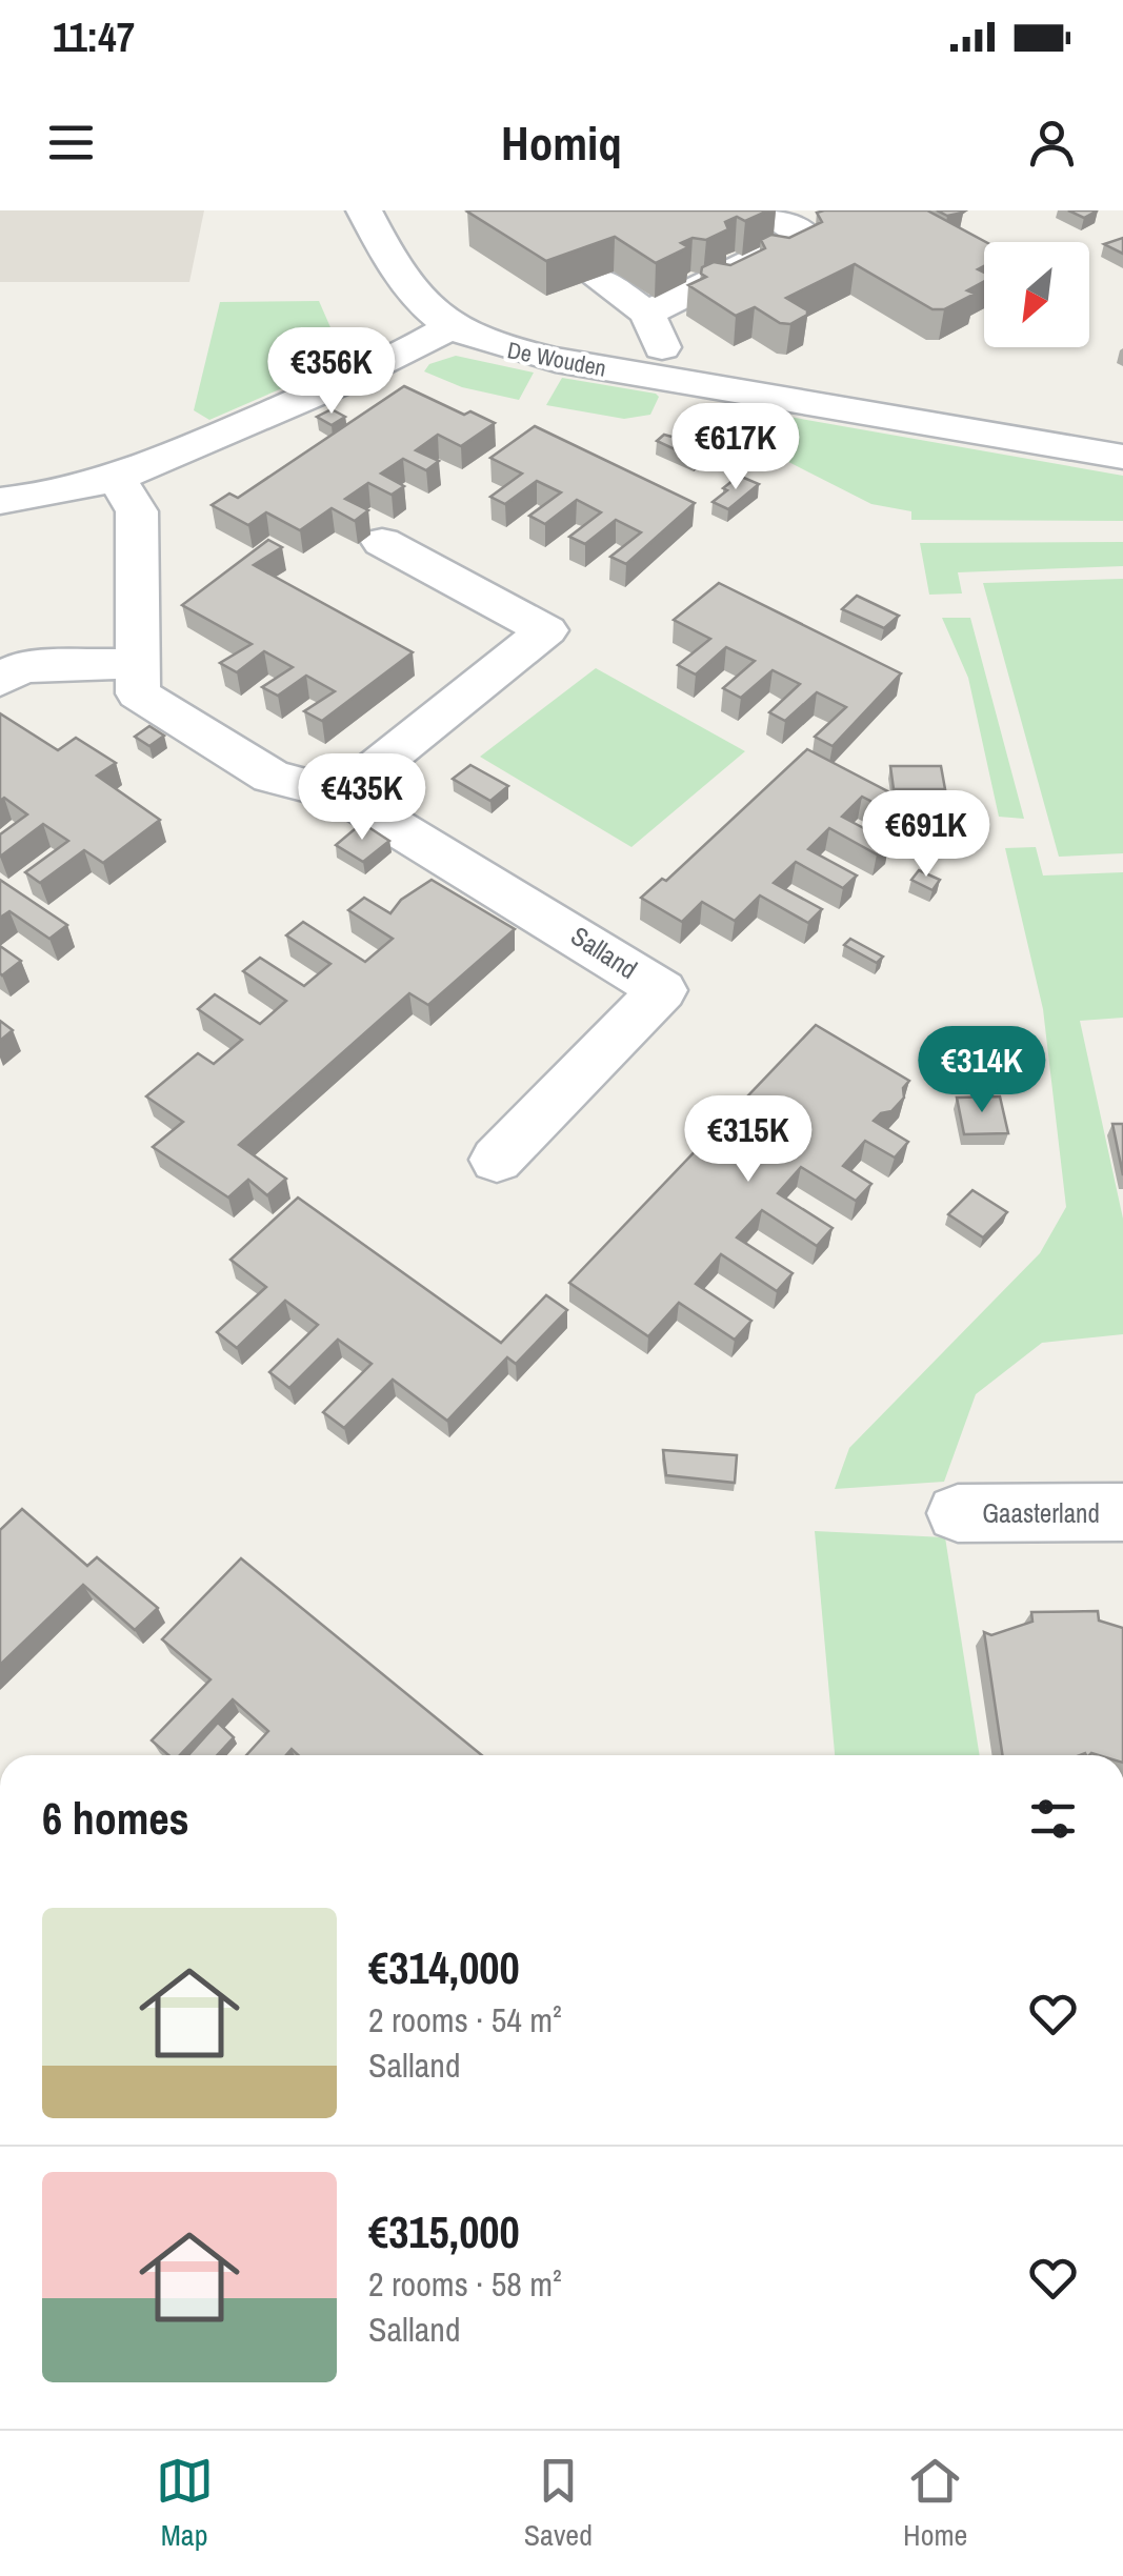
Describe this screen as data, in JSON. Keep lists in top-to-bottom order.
{
  "streets": {
    "street": ["De Wouden", "Salland", "Gaasterland"]
  },
  "north": "bottom left",
  "page": {
    "status": "11:47",
    "header": "Homiq",
    "price": [
      "€356K",
      "€617K",
      "€435K",
      "€691K",
      "€314K",
      "€315K"
    ],
    "heading": "6 homes",
    "list": [
      {
        "name": "€314,000",
        "note": "2 rooms · 54 m² · Salland"
      },
      {
        "name": "€315,000",
        "note": "2 rooms · 58 m² · Salland"
      }
    ],
    "tabs": ["Map", "Saved", "Home"]
  }
}
